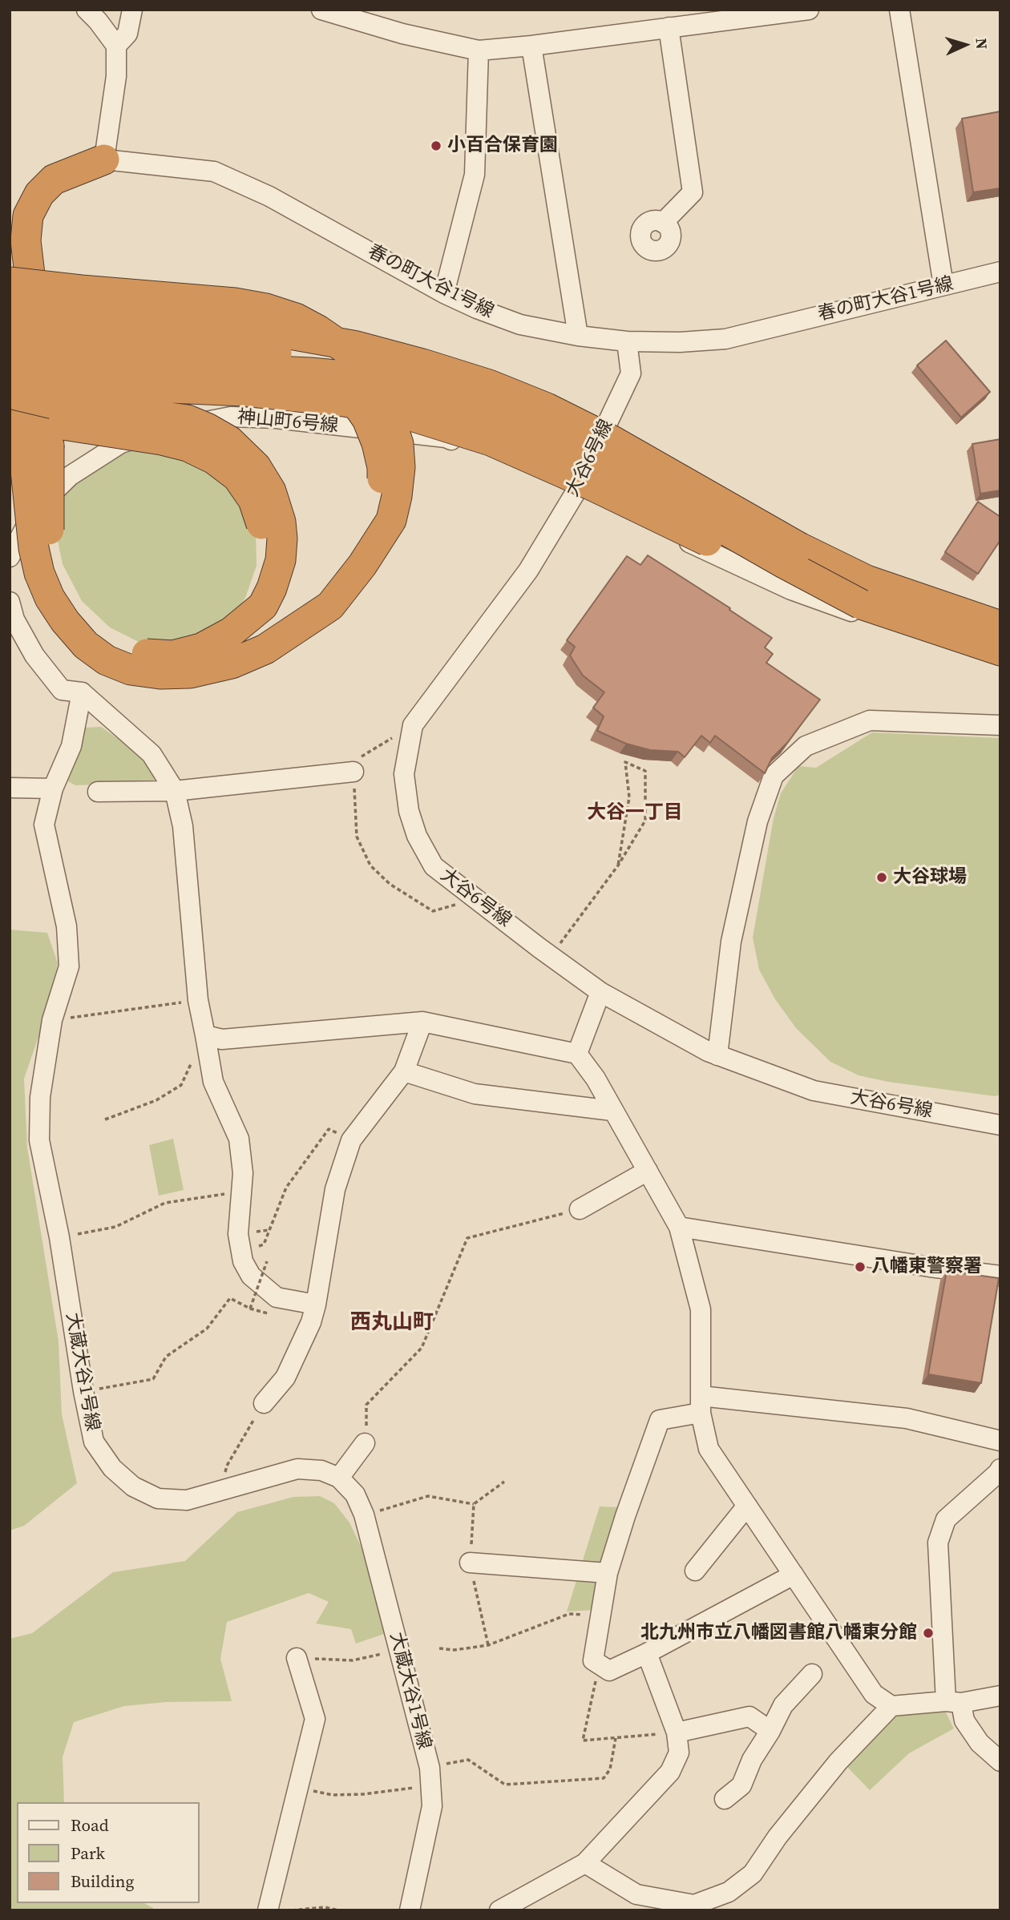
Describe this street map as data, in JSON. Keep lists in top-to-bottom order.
{
  "streets": {
    "street": [
      "春の町大谷1号線",
      "神山町6号線",
      "大谷6号線",
      "大蔵大谷1号線"
    ]
  },
  "crossings": [
    ["春の町大谷1号線", "大谷6号線"],
    ["神山町6号線", "大谷6号線"]
  ],
  "districts": ["大谷一丁目", "西丸山町"],
  "places": [
    "小百合保育園",
    "大谷球場",
    "八幡東警察署",
    "北九州市立八幡図書館八幡東分館"
  ],
  "legend": ["Road", "Park", "Building"],
  "north": "right"
}
